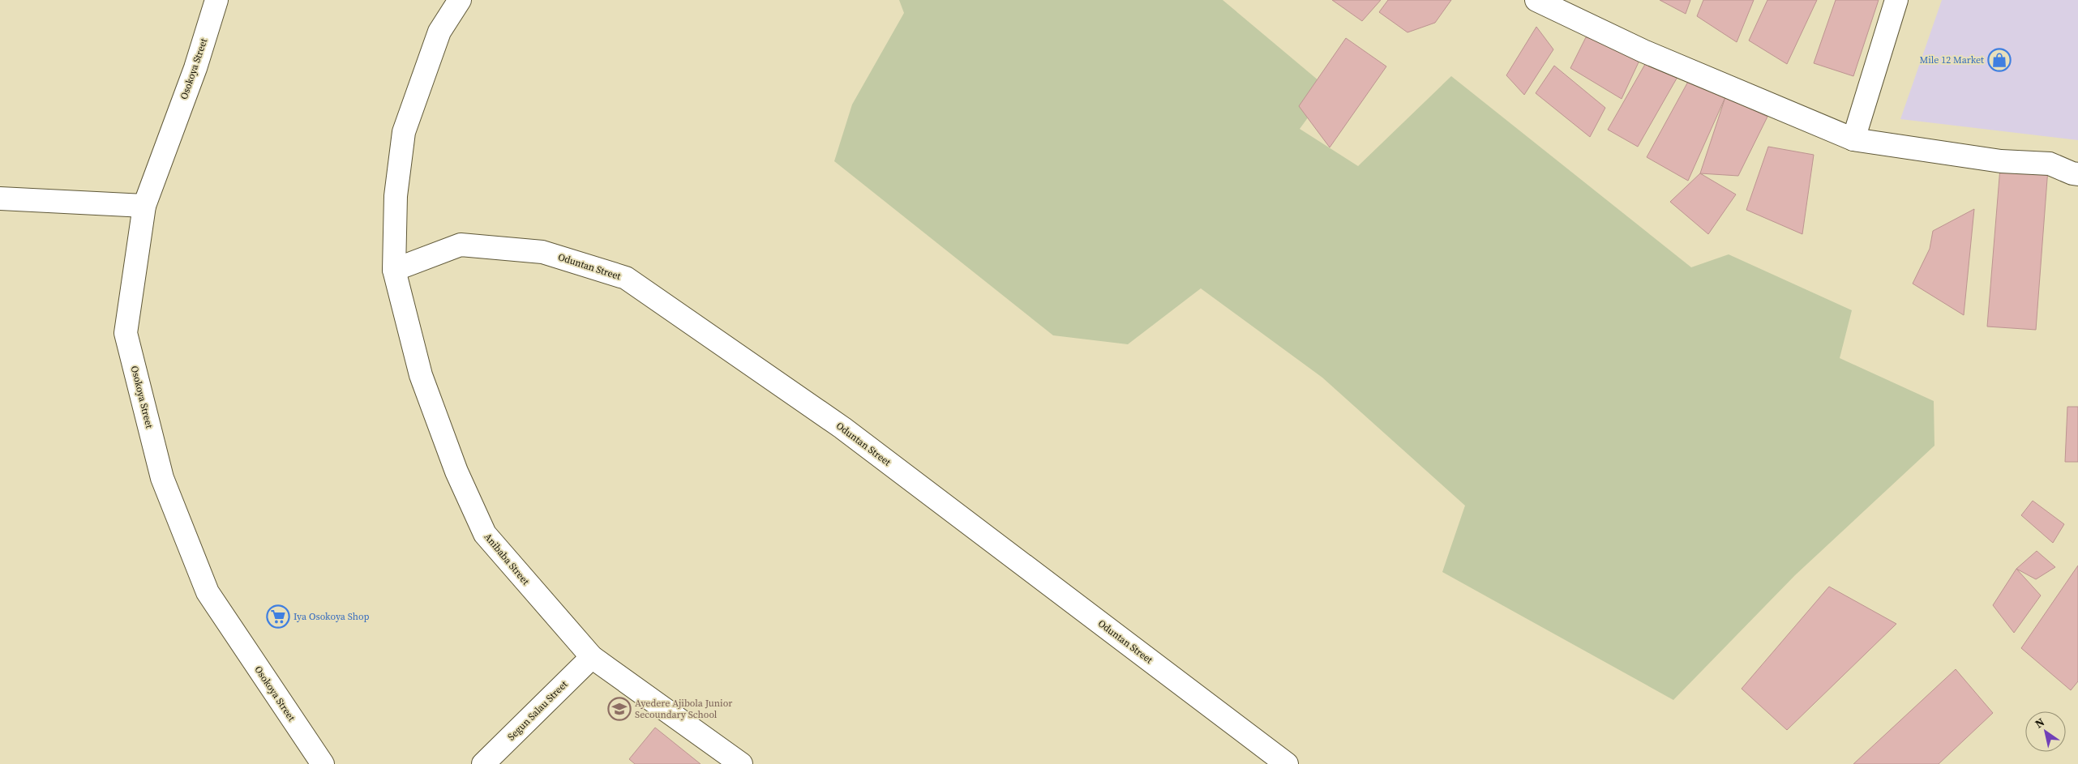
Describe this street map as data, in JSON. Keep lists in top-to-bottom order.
{
  "streets": {
    "street": [
      "Osokoya Street",
      "Oduntan Street",
      "Anibaba Street",
      "Segun Salau Street"
    ]
  },
  "crossings": [
    ["Oduntan Street", "Anibaba Street"],
    ["Anibaba Street", "Segun Salau Street"]
  ],
  "places": {
    "shop": ["Mile 12 Market"],
    "supermarket": ["Iya Osokoya Shop"],
    "school or university": ["Ayedere Ajibola Junior Secoundary School"]
  },
  "north": "top left"
}
